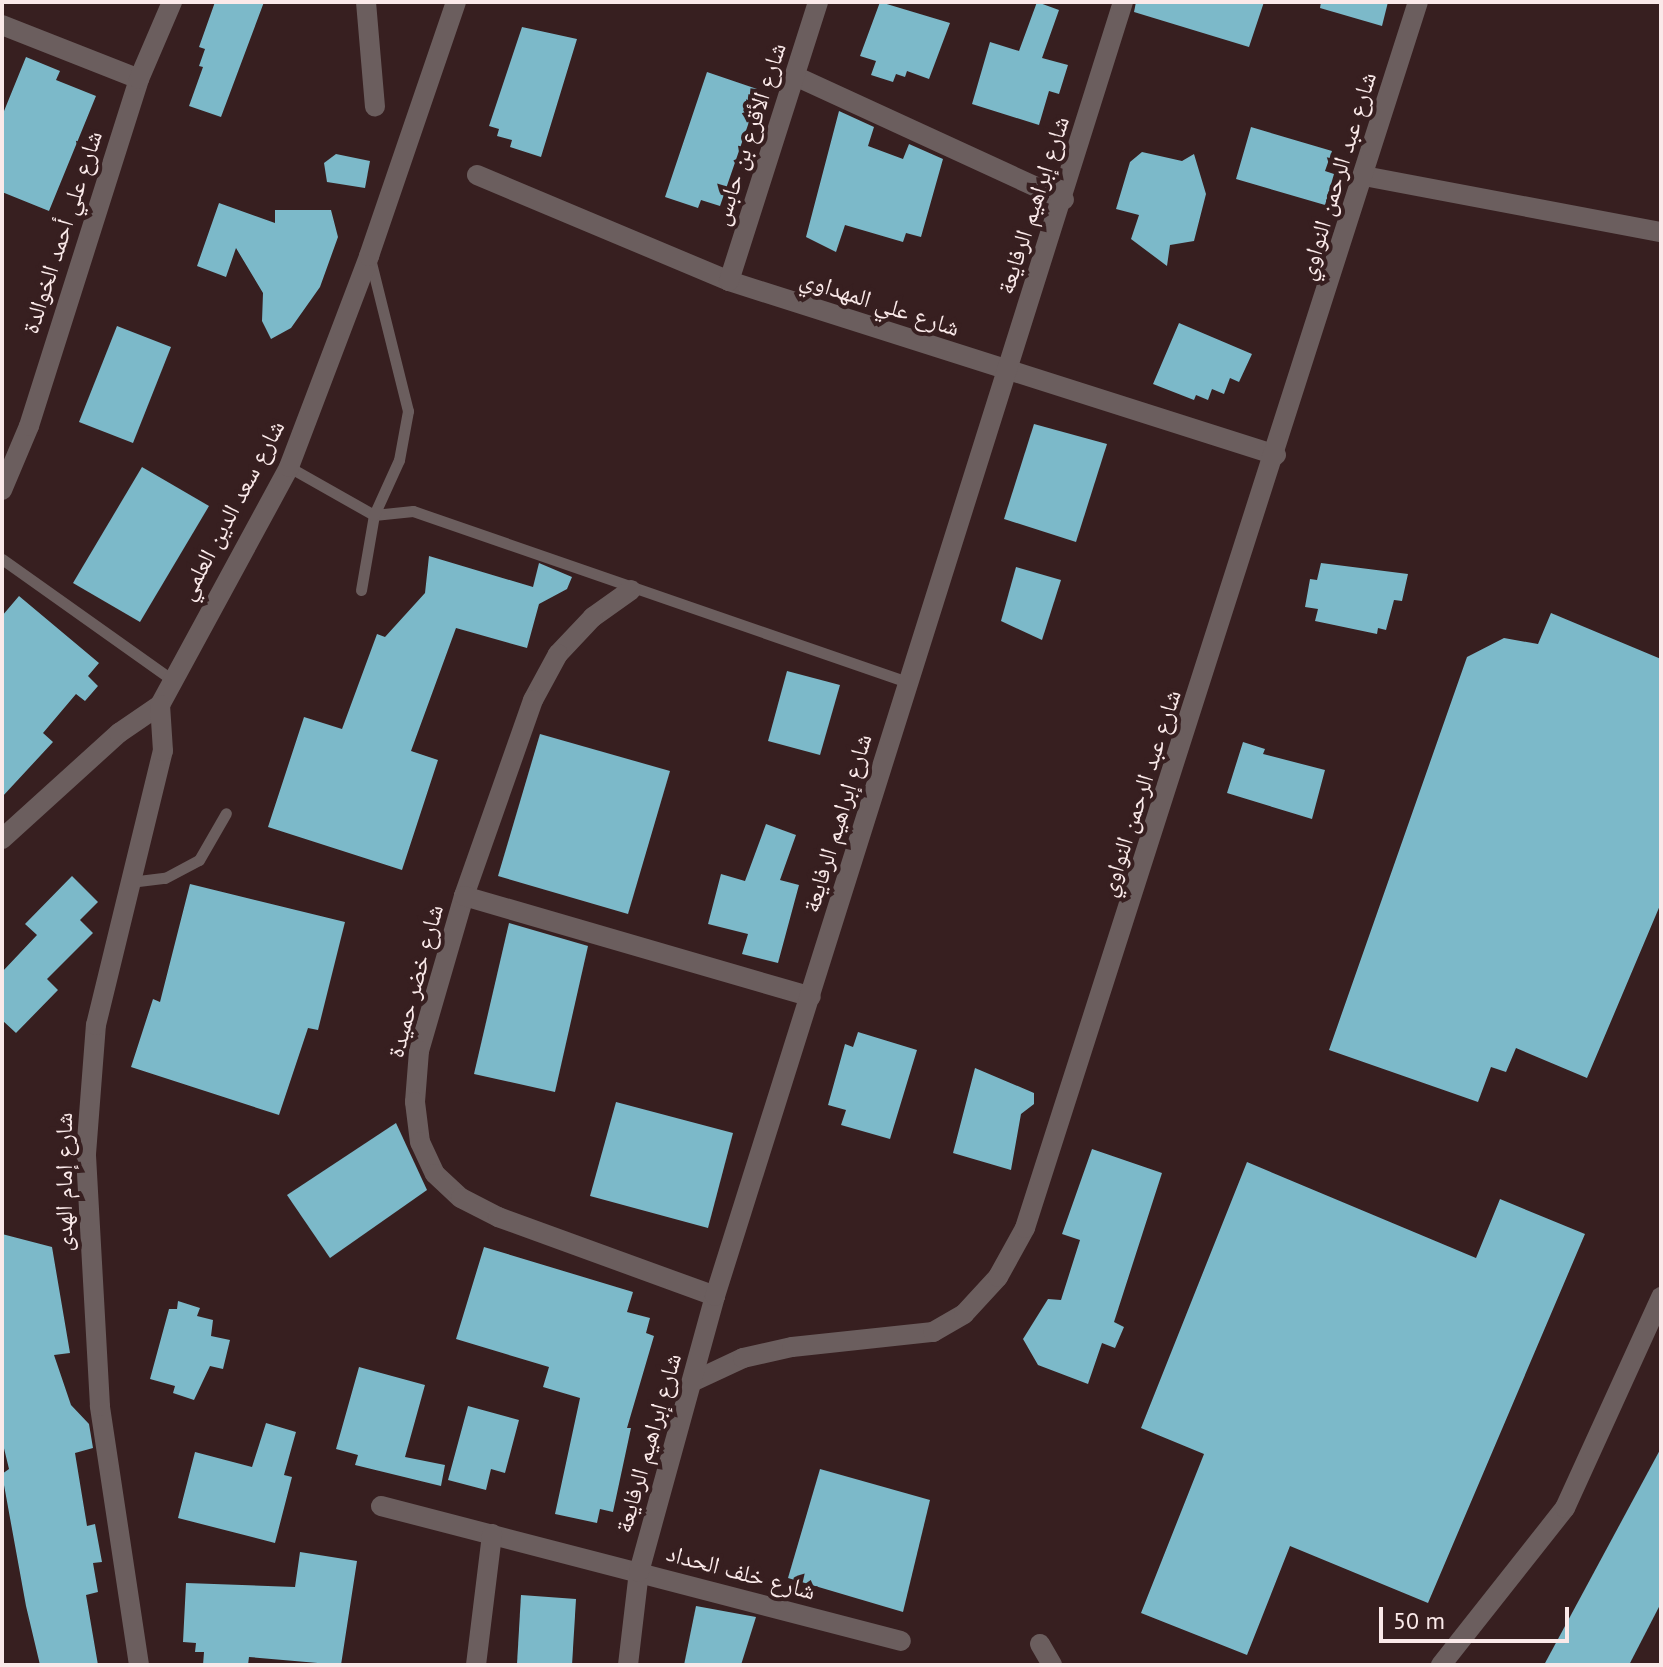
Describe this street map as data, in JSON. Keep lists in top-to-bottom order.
{
  "streets": {
    "street": [
      "شارع الأقرع بن حابس",
      "شارع عبد الرحمن النواوي",
      "شارع إبراهيم الرفايعة",
      "شارع علي أحمد الخوالدة",
      "شارع علي المهداوي",
      "شارع سعد الدين العلمي",
      "شارع خضر حميدة",
      "شارع إمام الهدى",
      "شارع خلف الحداد"
    ]
  },
  "crossings": [
    ["شارع الأقرع بن حابس", "شارع علي المهداوي"],
    ["شارع عبد الرحمن النواوي", "شارع إبراهيم الرفايعة"],
    ["شارع عبد الرحمن النواوي", "شارع علي المهداوي"],
    ["شارع إبراهيم الرفايعة", "شارع علي المهداوي"],
    ["شارع إبراهيم الرفايعة", "شارع خضر حميدة"],
    ["شارع إبراهيم الرفايعة", "شارع خلف الحداد"],
    ["شارع سعد الدين العلمي", "شارع إمام الهدى"]
  ],
  "scale_bar": "50 m"
}
